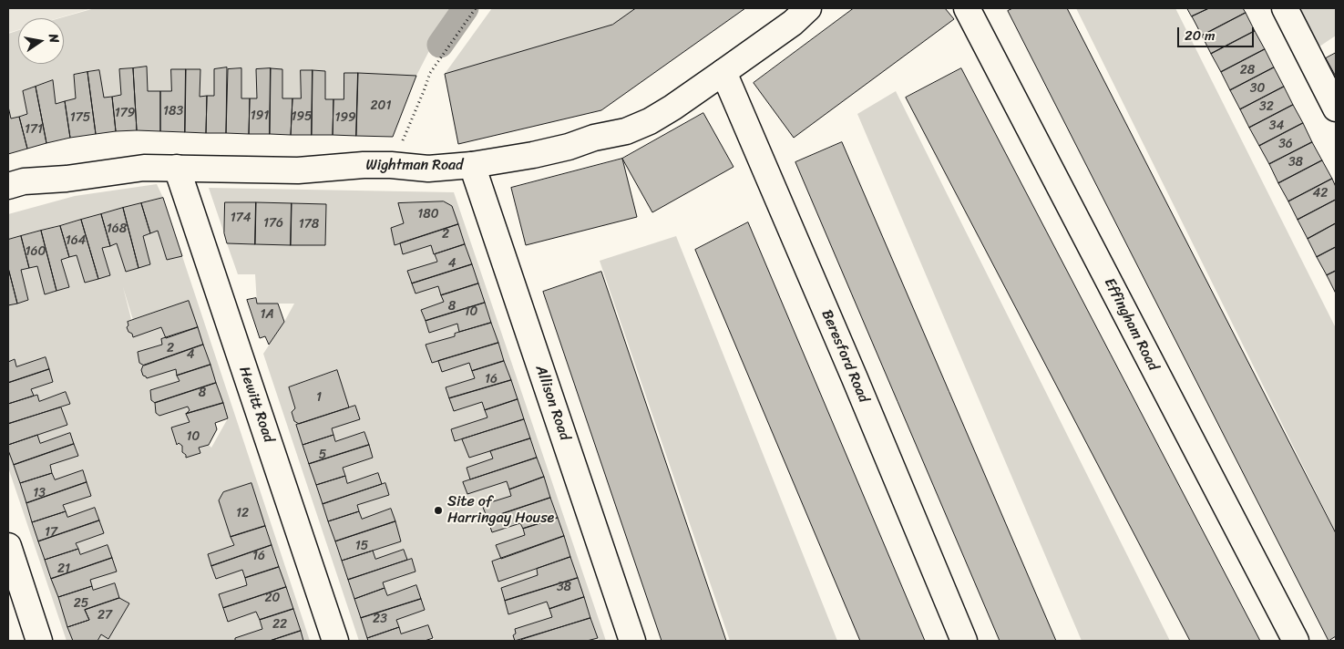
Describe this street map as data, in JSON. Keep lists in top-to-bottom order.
{
  "streets": {
    "street": [
      "Wightman Road",
      "Effingham Road",
      "Beresford Road",
      "Allison Road",
      "Hewitt Road"
    ]
  },
  "crossings": [
    ["Wightman Road", "Beresford Road"],
    ["Wightman Road", "Allison Road"],
    ["Wightman Road", "Hewitt Road"]
  ],
  "places": ["Site of Harringay House"],
  "house_numbers": [
    "28",
    "30",
    "201",
    "32",
    "183",
    "179",
    "191",
    "195",
    "175",
    "199",
    "34",
    "171",
    "36",
    "38",
    "42",
    "180",
    "174",
    "176",
    "178",
    "168",
    "2",
    "164",
    "160",
    "4",
    "8",
    "10",
    "1A",
    "2",
    "4",
    "16",
    "8",
    "1",
    "10",
    "5",
    "13",
    "12",
    "17",
    "15",
    "16",
    "21",
    "38",
    "20",
    "25",
    "27",
    "23",
    "22"
  ],
  "scale_bar": "20 m",
  "north": "right"
}
